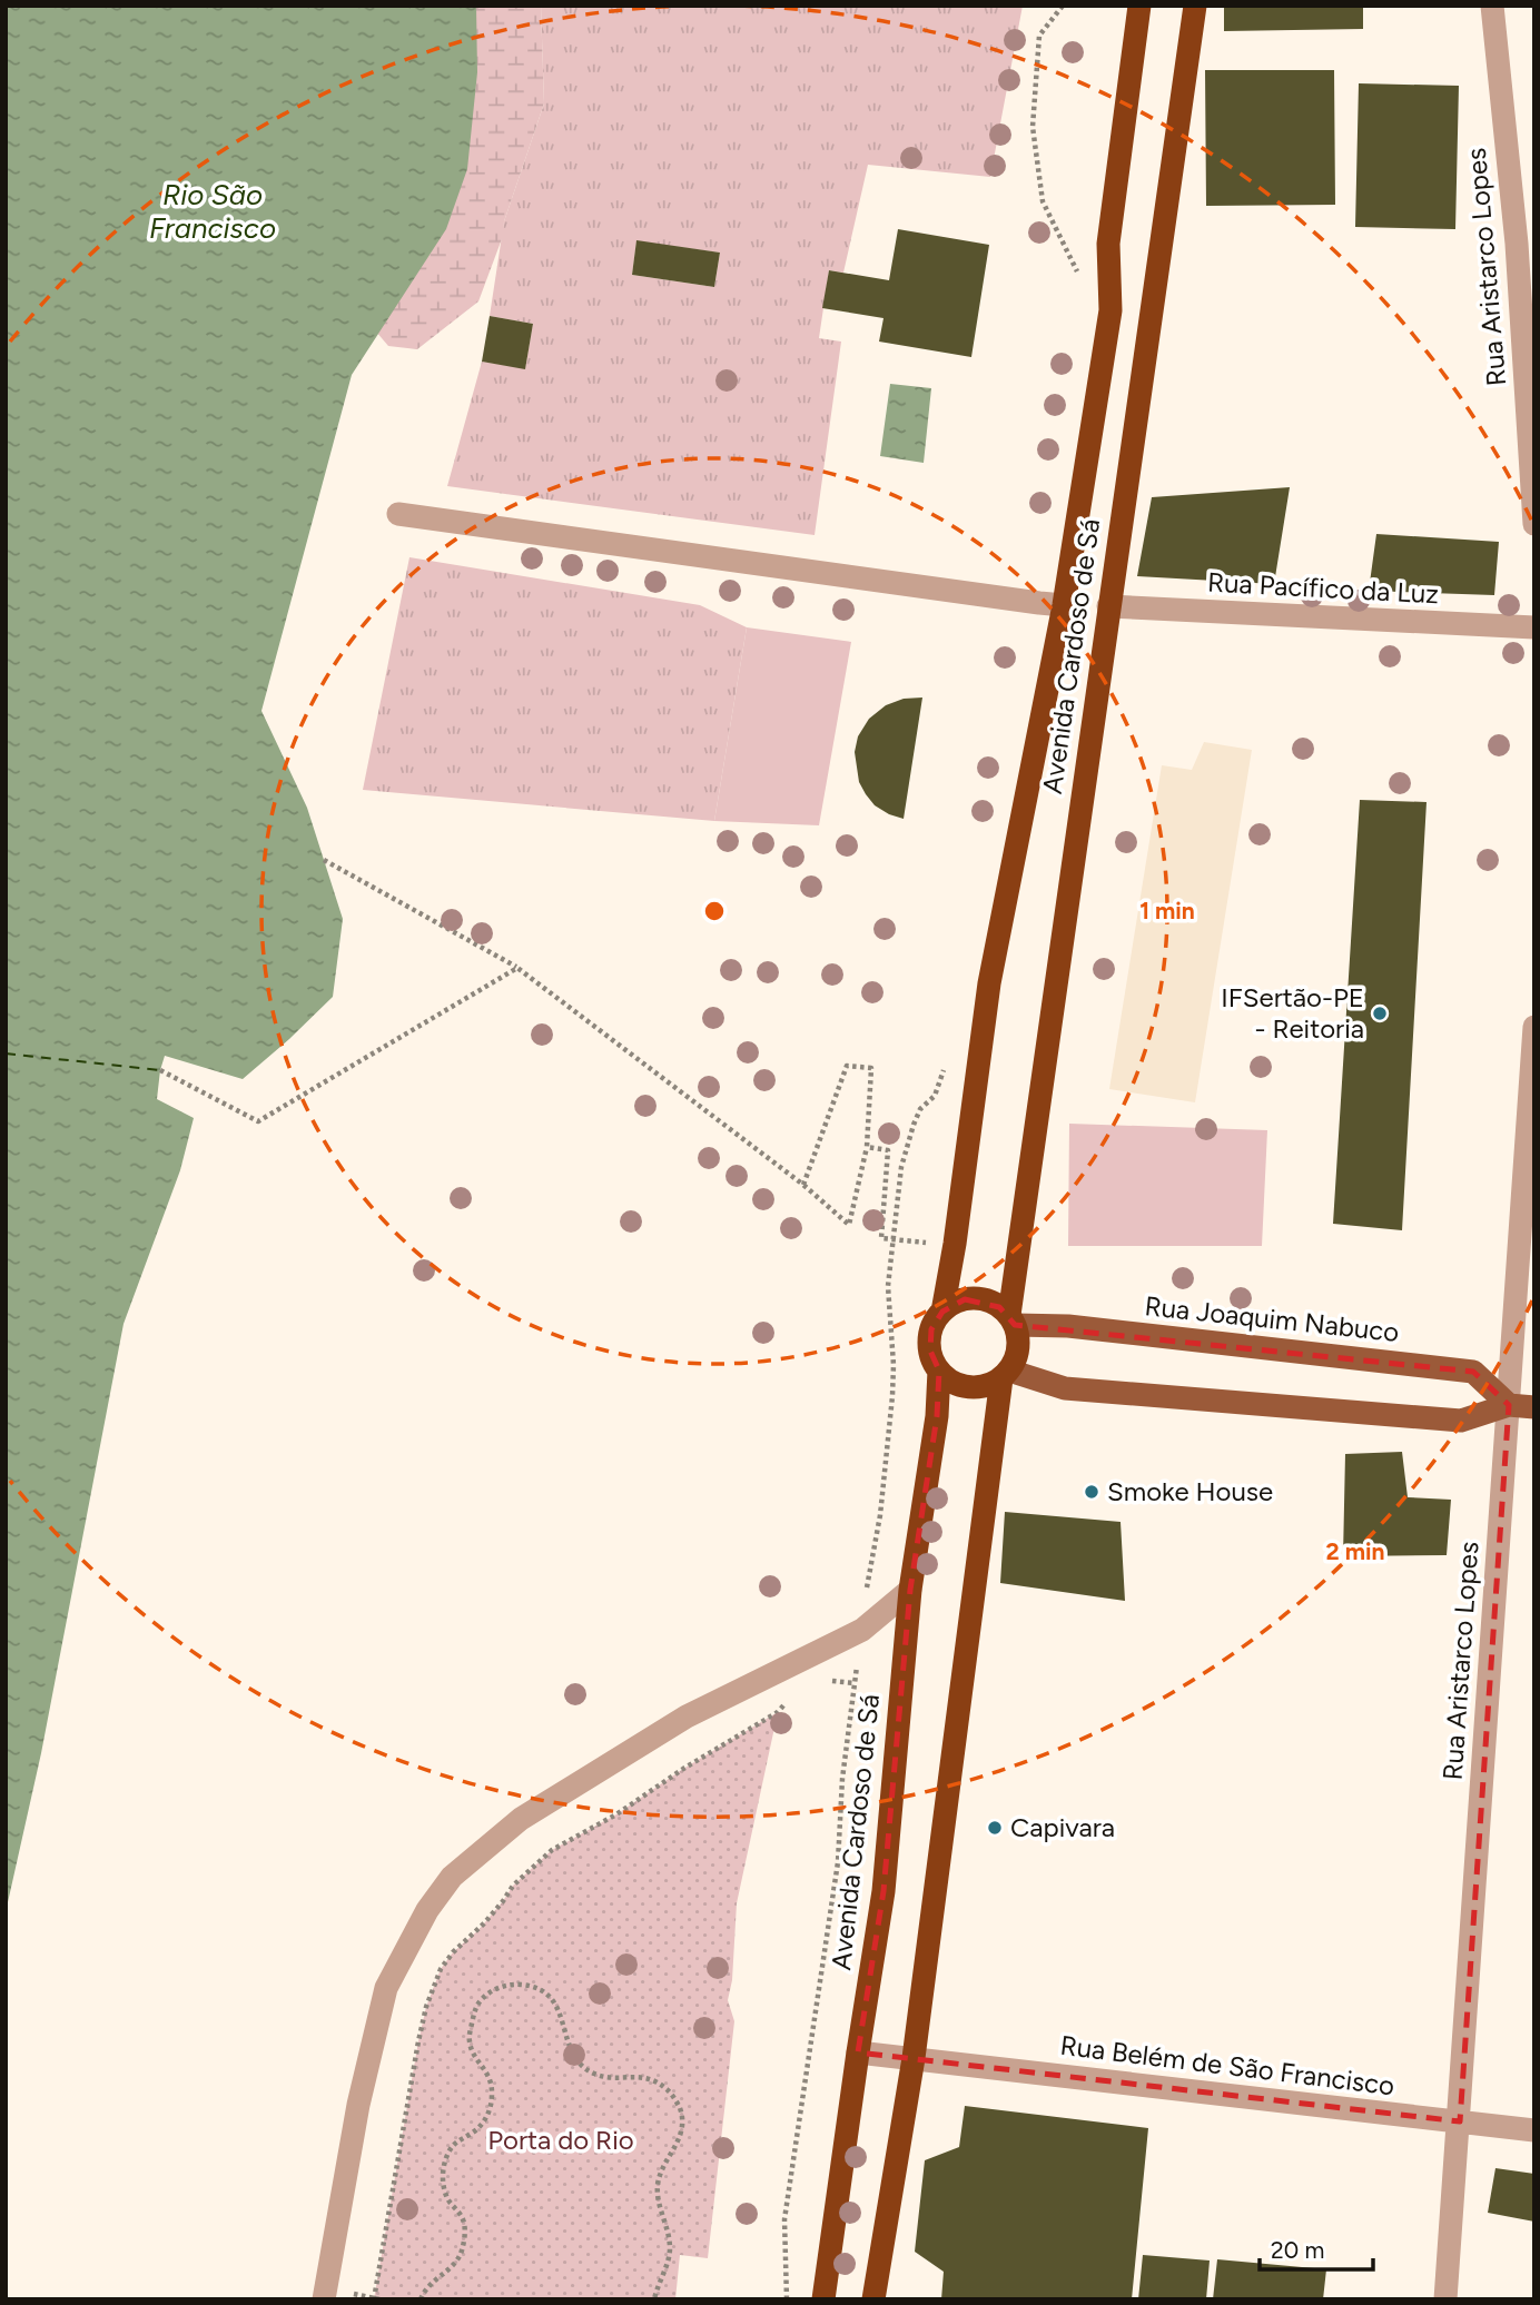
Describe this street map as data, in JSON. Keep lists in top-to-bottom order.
{
  "streets": {
    "highway": ["Avenida Cardoso de Sá"],
    "main road": ["Rua Joaquim Nabuco"],
    "street": ["Rua Aristarco Lopes", "Rua Pacífico da Luz", "Rua Belém de São Francisco"]
  },
  "crossings": [
    ["Rua Aristarco Lopes", "Rua Joaquim Nabuco"],
    ["Rua Aristarco Lopes", "Rua Belém de São Francisco"],
    ["Rua Pacífico da Luz", "Avenida Cardoso de Sá"],
    ["Avenida Cardoso de Sá", "Rua Joaquim Nabuco"],
    ["Avenida Cardoso de Sá", "Rua Belém de São Francisco"]
  ],
  "water": ["Rio São Francisco"],
  "parks": ["Porta do Rio"],
  "places": ["IFSertão-PE - Reitoria", "Smoke House", "Capivara"],
  "scale_bar": "20 m",
  "rings": ["1 min", "2 min"]
}
